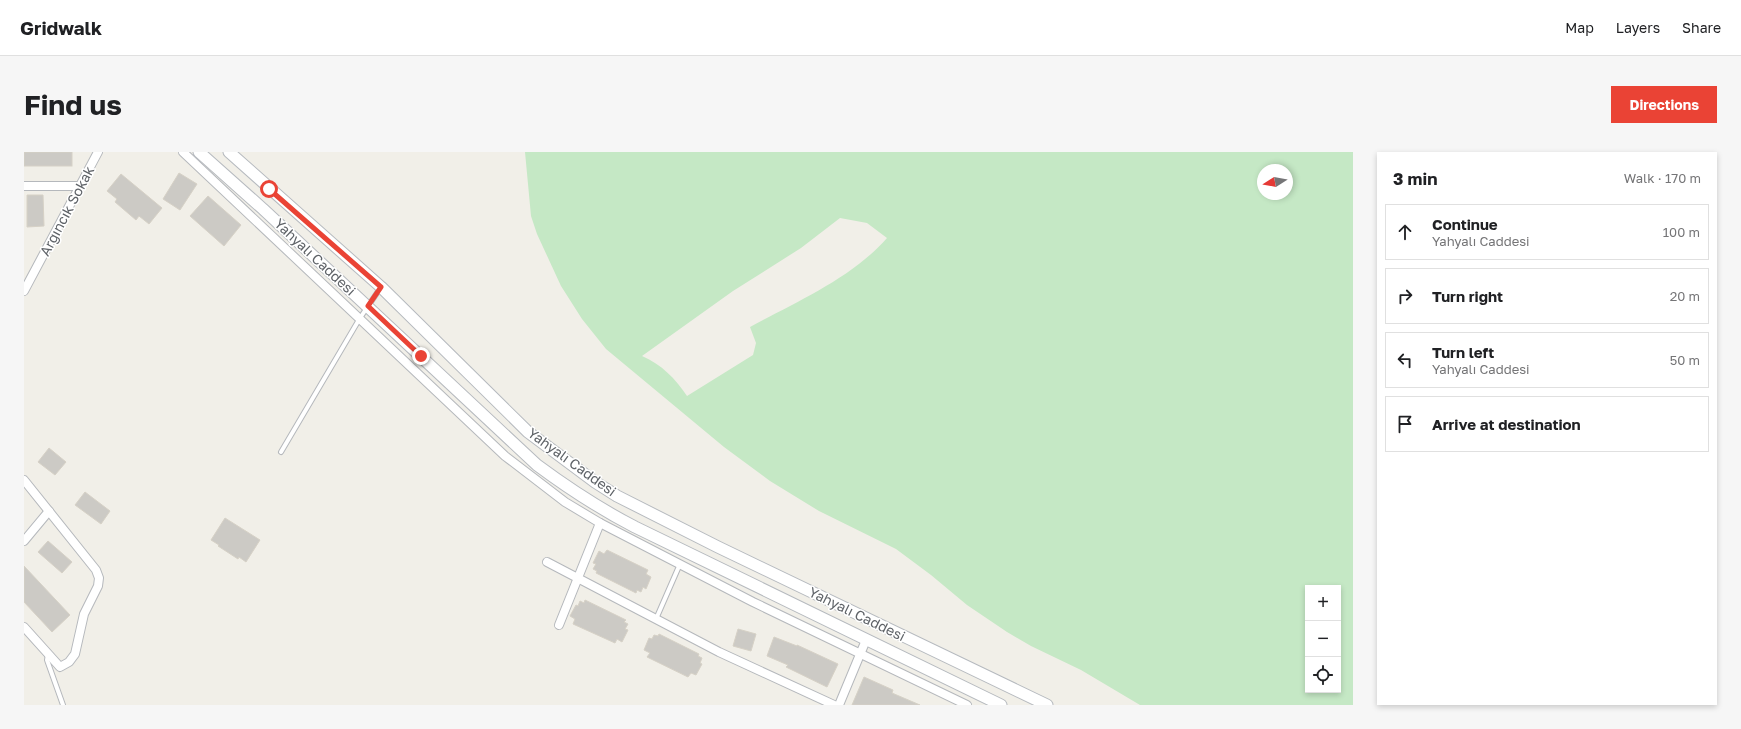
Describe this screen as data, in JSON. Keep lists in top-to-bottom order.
{
  "streets": {
    "main road": ["Yahyalı Caddesi"],
    "street": ["Argıncık Sokak"]
  },
  "north": "left",
  "page": {
    "header": "Gridwalk",
    "nav": ["Map", "Layers", "Share"],
    "buttons": "Directions",
    "title": "Find us",
    "heading": ["3 min", "Walk · 170 m"],
    "list": [
      ["Continue", "Yahyalı Caddesi", "100 m"],
      ["Turn right", "20 m"],
      ["Turn left", "Yahyalı Caddesi", "50 m"],
      "Arrive at destination"
    ],
    "map_buttons": ["+", "−"]
  }
}
